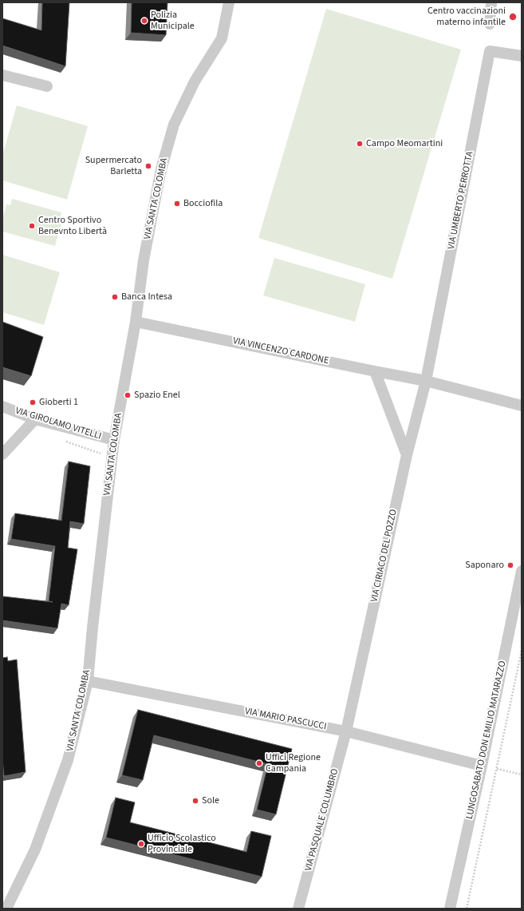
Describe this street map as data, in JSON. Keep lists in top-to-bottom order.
{
  "streets": {
    "street": [
      "VIA SANTA COLOMBA",
      "VIA UMBERTO PERROTTA",
      "VIA VINCENZO CARDONE",
      "VIA GIROLAMO VITELLI",
      "VIA CIRIACO DEL POZZO",
      "VIA MARIO PASCUCCI",
      "LUNGOSABATO DON EMILIO MATARAZZO",
      "VIA PASQUALE COLUMBRO"
    ]
  },
  "crossings": [
    ["VIA SANTA COLOMBA", "VIA VINCENZO CARDONE"],
    ["VIA SANTA COLOMBA", "VIA GIROLAMO VITELLI"],
    ["VIA SANTA COLOMBA", "VIA MARIO PASCUCCI"],
    ["VIA UMBERTO PERROTTA", "VIA VINCENZO CARDONE"],
    ["VIA UMBERTO PERROTTA", "VIA CIRIACO DEL POZZO"],
    ["VIA VINCENZO CARDONE", "VIA CIRIACO DEL POZZO"],
    ["VIA CIRIACO DEL POZZO", "VIA MARIO PASCUCCI"],
    ["VIA CIRIACO DEL POZZO", "VIA PASQUALE COLUMBRO"],
    ["VIA MARIO PASCUCCI", "LUNGOSABATO DON EMILIO MATARAZZO"],
    ["VIA MARIO PASCUCCI", "VIA PASQUALE COLUMBRO"]
  ],
  "places": [
    "Centro vaccinazioni materno infantile",
    "Polizia Municipale",
    "Campo Meomartini",
    "Supermercato Barletta",
    "Bocciofila",
    "Centro Sportivo Benevnto Libertà",
    "Banca Intesa",
    "Spazio Enel",
    "Gioberti 1",
    "Saponaro",
    "Uffici Regione Campania",
    "Sole",
    "Ufficio Scolastico Provinciale"
  ]
}
